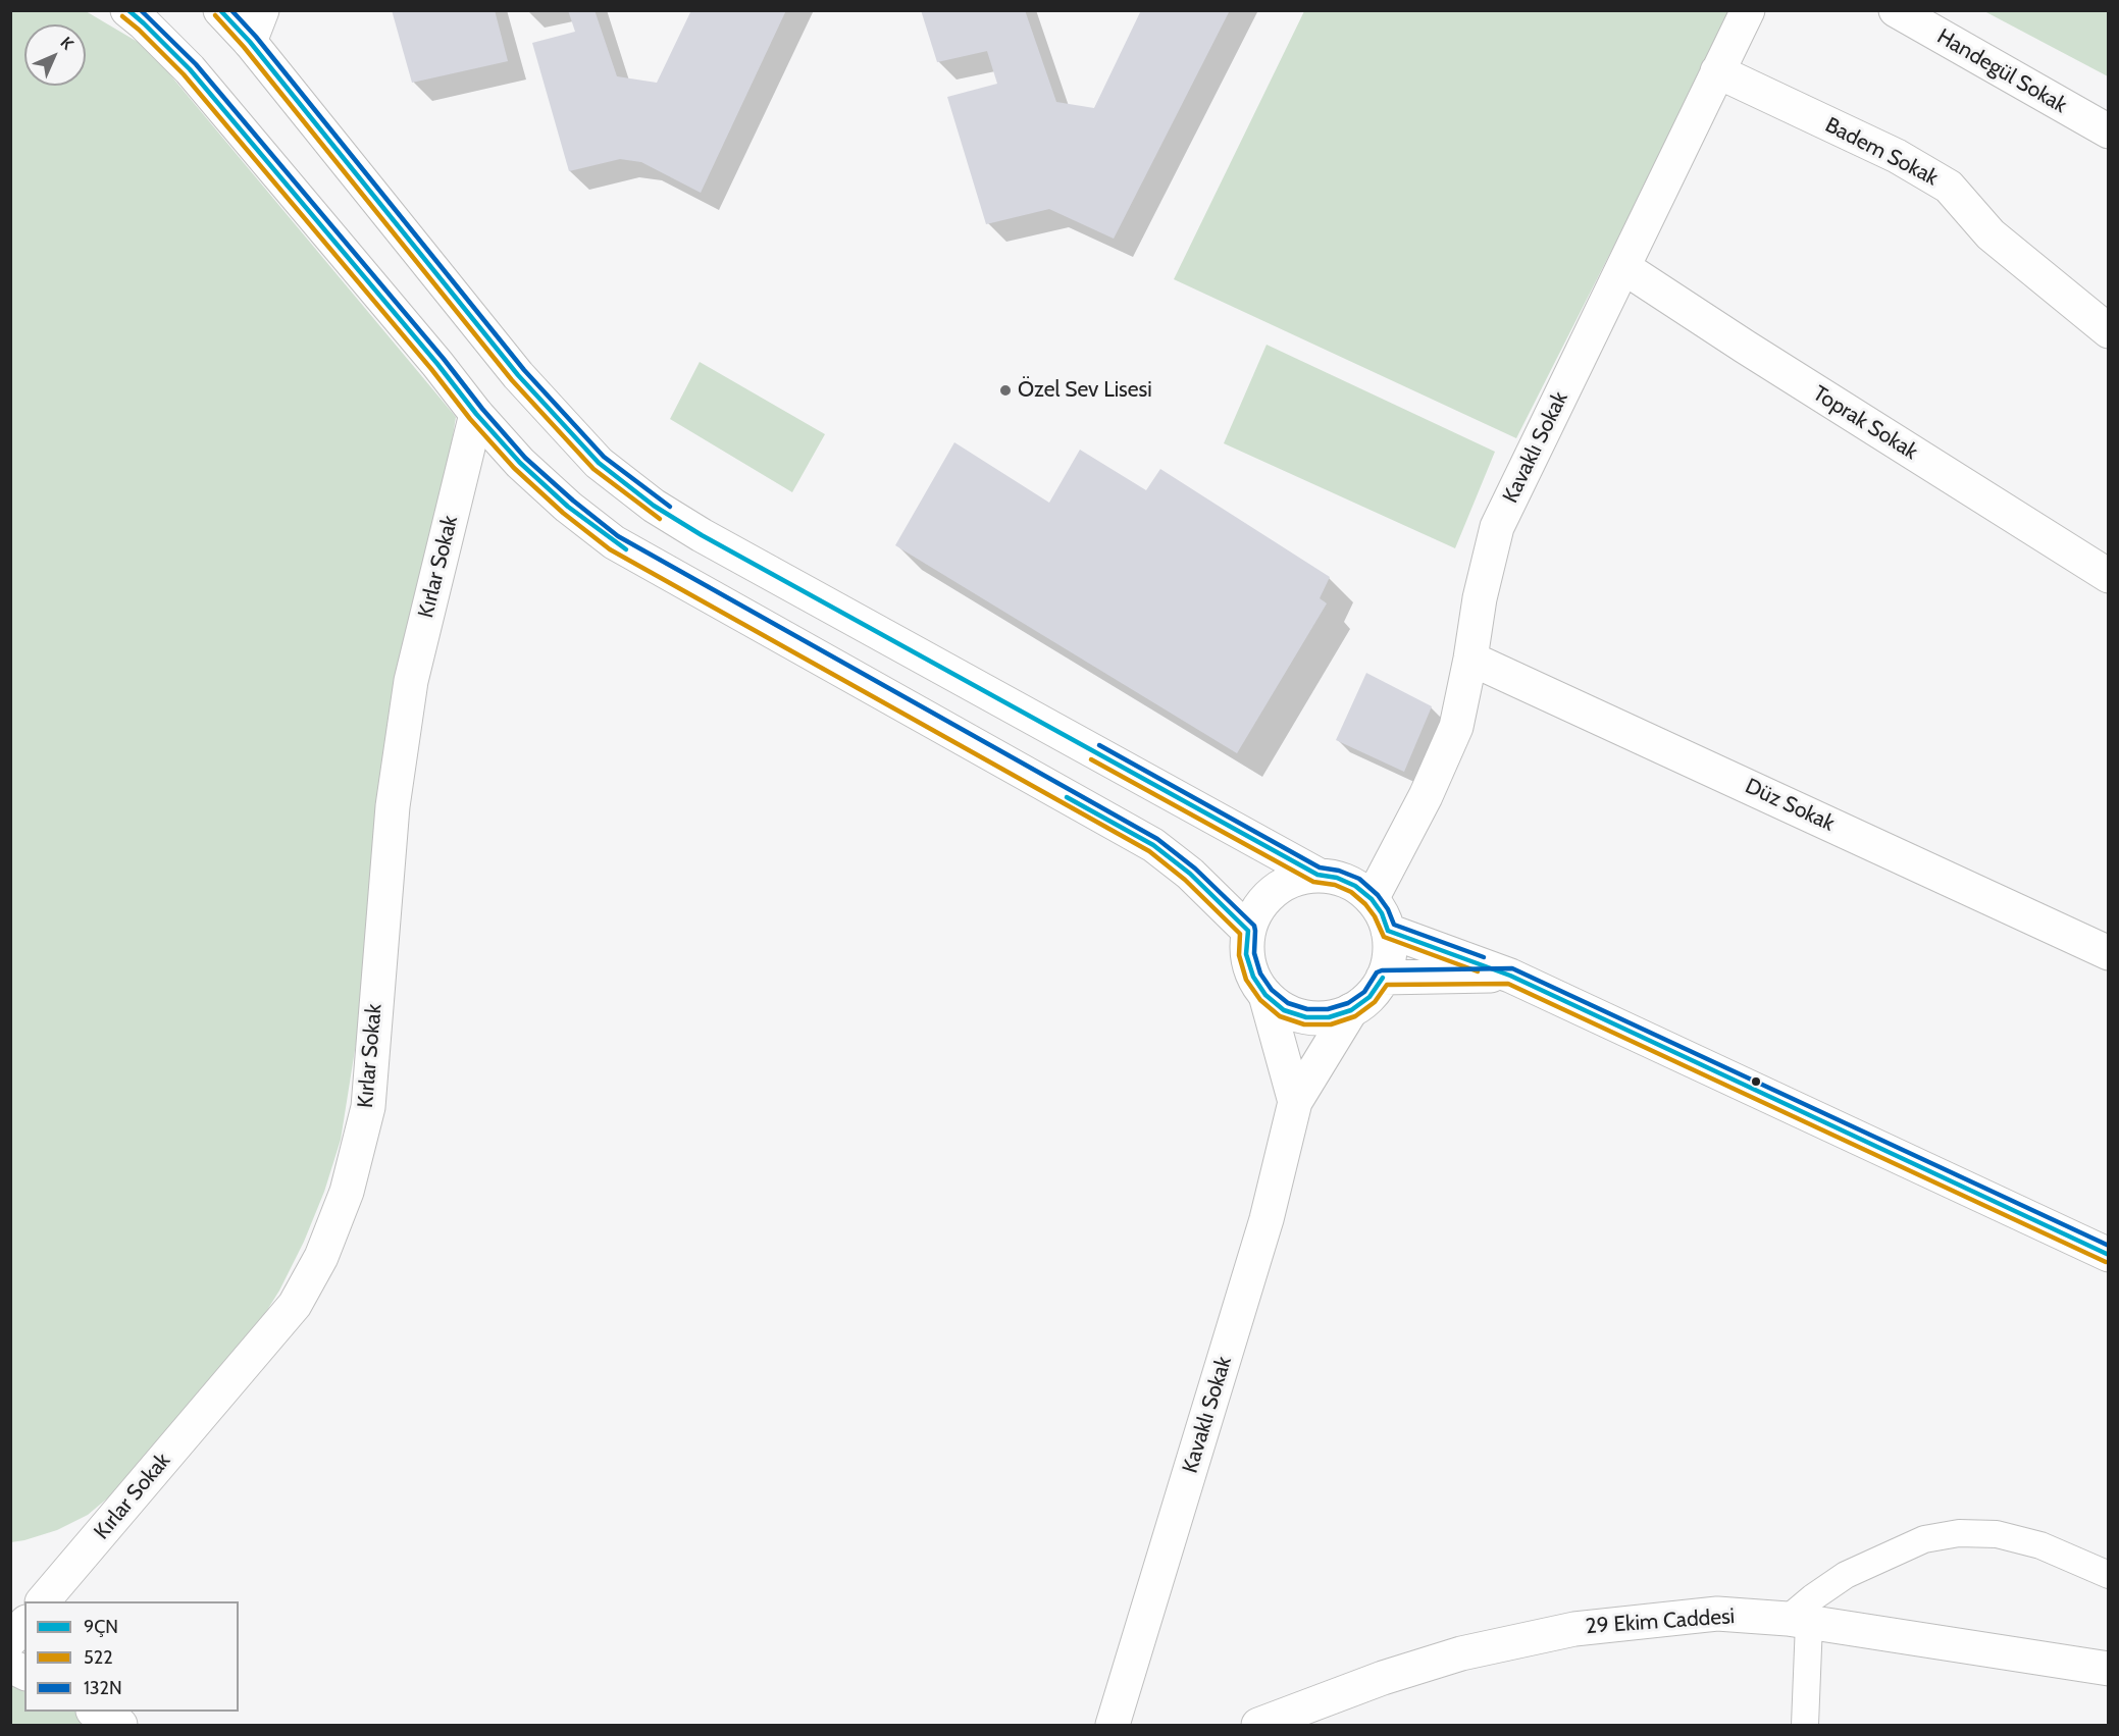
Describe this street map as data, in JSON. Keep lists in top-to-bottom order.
{
  "streets": {
    "street": [
      "Handegül Sokak",
      "Badem Sokak",
      "Toprak Sokak",
      "Kavaklı Sokak",
      "Kırlar Sokak",
      "Düz Sokak",
      "29 Ekim Caddesi"
    ]
  },
  "crossings": [
    ["Badem Sokak", "Kavaklı Sokak"],
    ["Toprak Sokak", "Kavaklı Sokak"],
    ["Kavaklı Sokak", "Düz Sokak"]
  ],
  "places": ["Özel Sev Lisesi"],
  "lines": ["transit line 9ÇN", "transit line 132N", "transit line 522"],
  "legend": ["9ÇN", "522", "132N"],
  "north": "top right"
}
